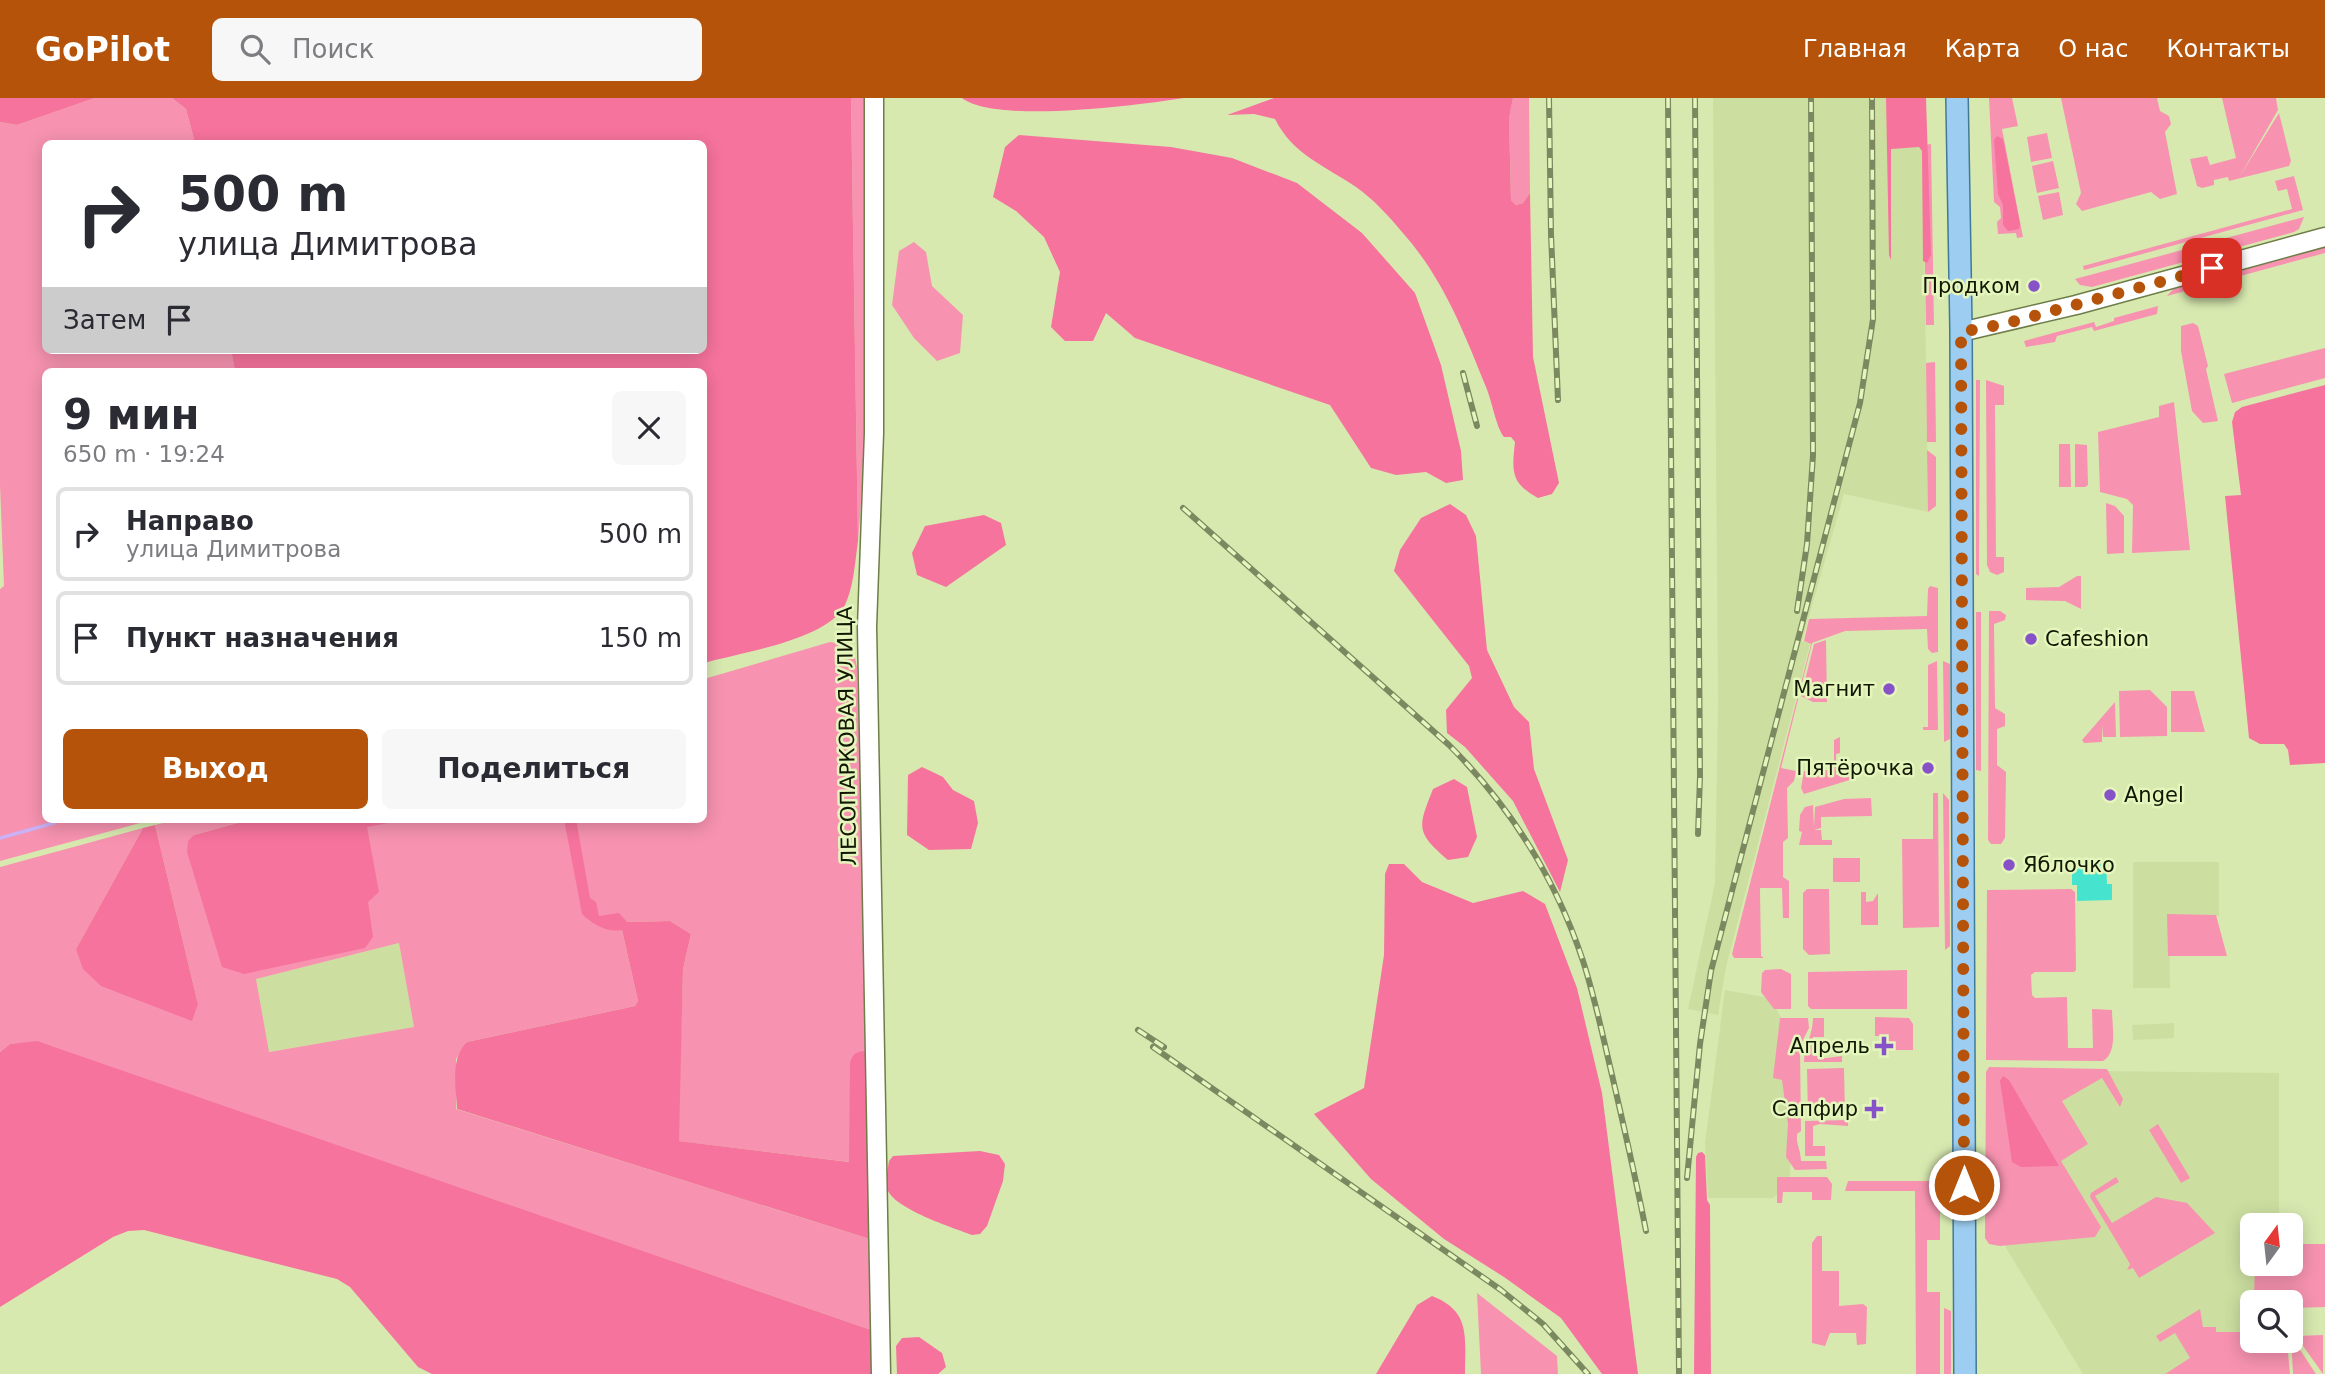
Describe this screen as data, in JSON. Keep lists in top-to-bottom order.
{
  "streets": {
    "street": ["ЛЕСОПАРКОВАЯ УЛИЦА"]
  },
  "places": {
    "other": [
      "Продком",
      "Cafeshion",
      "Магнит",
      "Пятёрочка",
      "Angel",
      "Яблочко"
    ],
    "health": ["Апрель", "Сапфир"]
  },
  "north": "top",
  "page": {
    "header": "GoPilot",
    "search": "Поиск",
    "nav": [
      "Главная",
      "Карта",
      "О нас",
      "Контакты"
    ],
    "turn": ["500 m", "улица Димитрова"],
    "then": "Затем",
    "heading": ["9 мин", "650 m · 19:24"],
    "list": [
      {
        "name": "Направо",
        "note": "улица Димитрова",
        "value": "500 m"
      },
      {
        "name": "Пункт назначения",
        "value": "150 m"
      }
    ],
    "buttons": ["Выход", "Поделиться"]
  }
}
